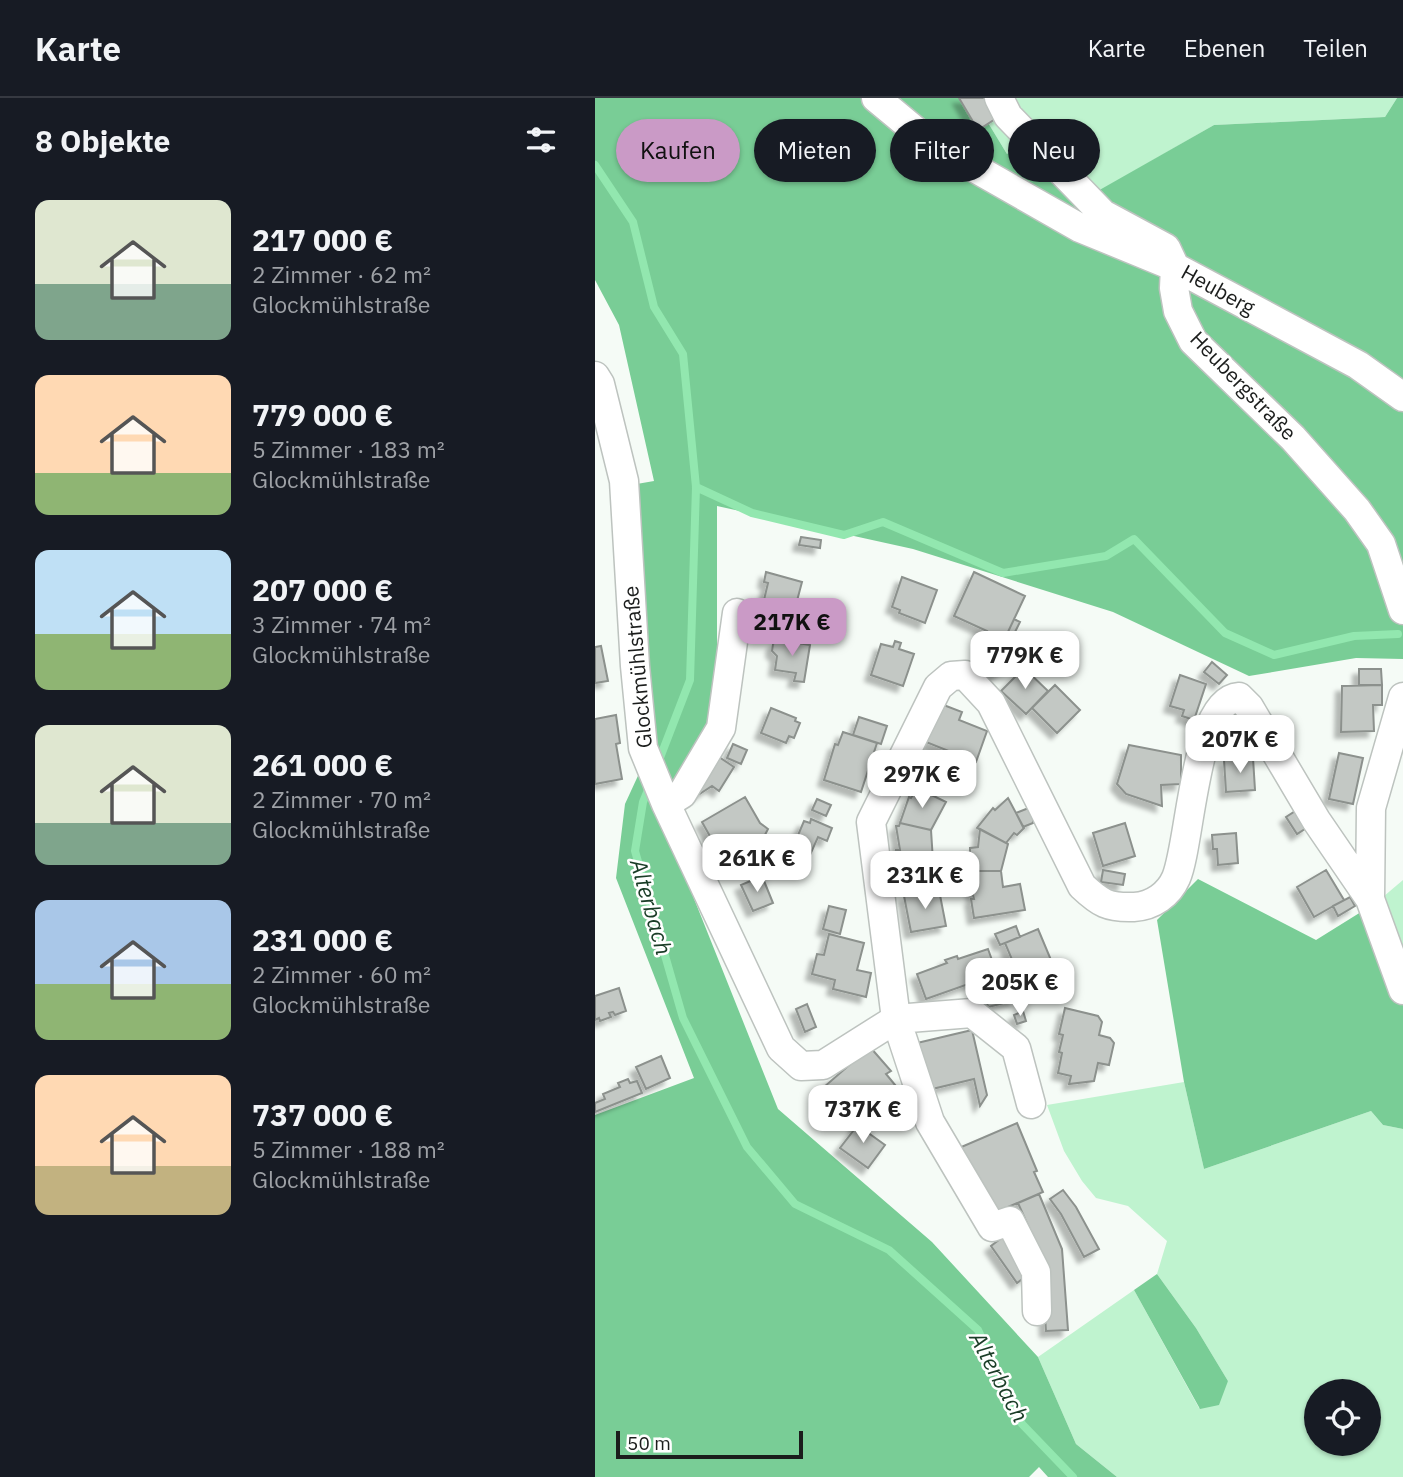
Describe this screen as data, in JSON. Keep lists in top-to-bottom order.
{
  "streets": {
    "street": ["Heuberg", "Heubergstraße", "Glockmühlstraße"]
  },
  "crossings": [
    ["Heuberg", "Heubergstraße"]
  ],
  "water": ["Alterbach"],
  "scale_bar": "50 m",
  "page": {
    "header": "Karte",
    "nav": ["Karte", "Ebenen", "Teilen"],
    "heading": "8 Objekte",
    "chip": [
      "Kaufen",
      "Mieten",
      "Filter",
      "Neu"
    ],
    "list": [
      {
        "name": "217 000 €",
        "note": "2 Zimmer · 62 m² · Glockmühlstraße"
      },
      {
        "name": "779 000 €",
        "note": "5 Zimmer · 183 m² · Glockmühlstraße"
      },
      {
        "name": "207 000 €",
        "note": "3 Zimmer · 74 m² · Glockmühlstraße"
      },
      {
        "name": "261 000 €",
        "note": "2 Zimmer · 70 m² · Glockmühlstraße"
      },
      {
        "name": "231 000 €",
        "note": "2 Zimmer · 60 m² · Glockmühlstraße"
      },
      {
        "name": "737 000 €",
        "note": "5 Zimmer · 188 m² · Glockmühlstraße"
      }
    ],
    "price": [
      "217K €",
      "779K €",
      "207K €",
      "297K €",
      "261K €",
      "231K €",
      "205K €",
      "737K €"
    ],
    "scale": "50 m"
  }
}
